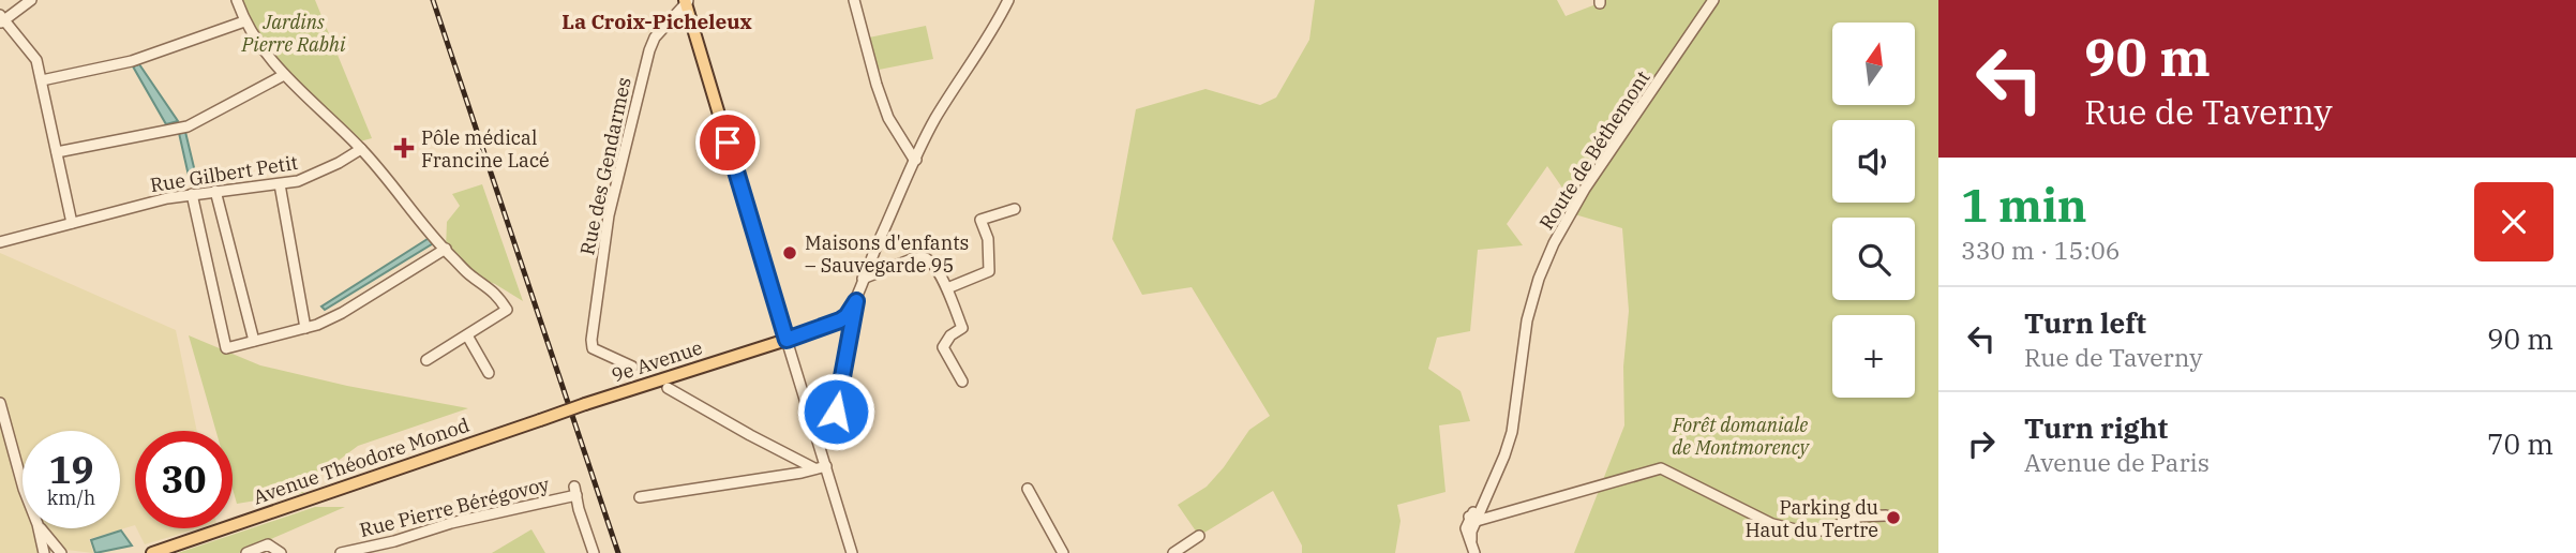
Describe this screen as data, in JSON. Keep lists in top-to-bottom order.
{
  "streets": {
    "main road": ["9e Avenue", "Avenue Théodore Monod"],
    "street": [
      "Route de Béthemont",
      "Rue des Gendarmes",
      "Rue Gilbert Petit",
      "Rue Pierre Bérégovoy"
    ]
  },
  "crossings": [
    ["9e Avenue", "Avenue Théodore Monod"]
  ],
  "districts": ["La Croix-Picheleux"],
  "parks": ["Jardins Pierre Rabhi", "Forêt domaniale de Montmorency"],
  "places": {
    "health": ["Pôle médical Francine Lacé"],
    "other": ["Maisons d'enfants – Sauvegarde 95", "Parking du Haut du Tertre"]
  },
  "north": "top",
  "page": {
    "turn": ["90 m", "Rue de Taverny"],
    "map_buttons": "+",
    "heading": ["1 min", "330 m · 15:06"],
    "list": [
      {
        "name": "Turn left",
        "note": "Rue de Taverny",
        "value": "90 m"
      },
      {
        "name": "Turn right",
        "note": "Avenue de Paris",
        "value": "70 m"
      }
    ],
    "speed": "19 km/h",
    "limit": "30"
  }
}
